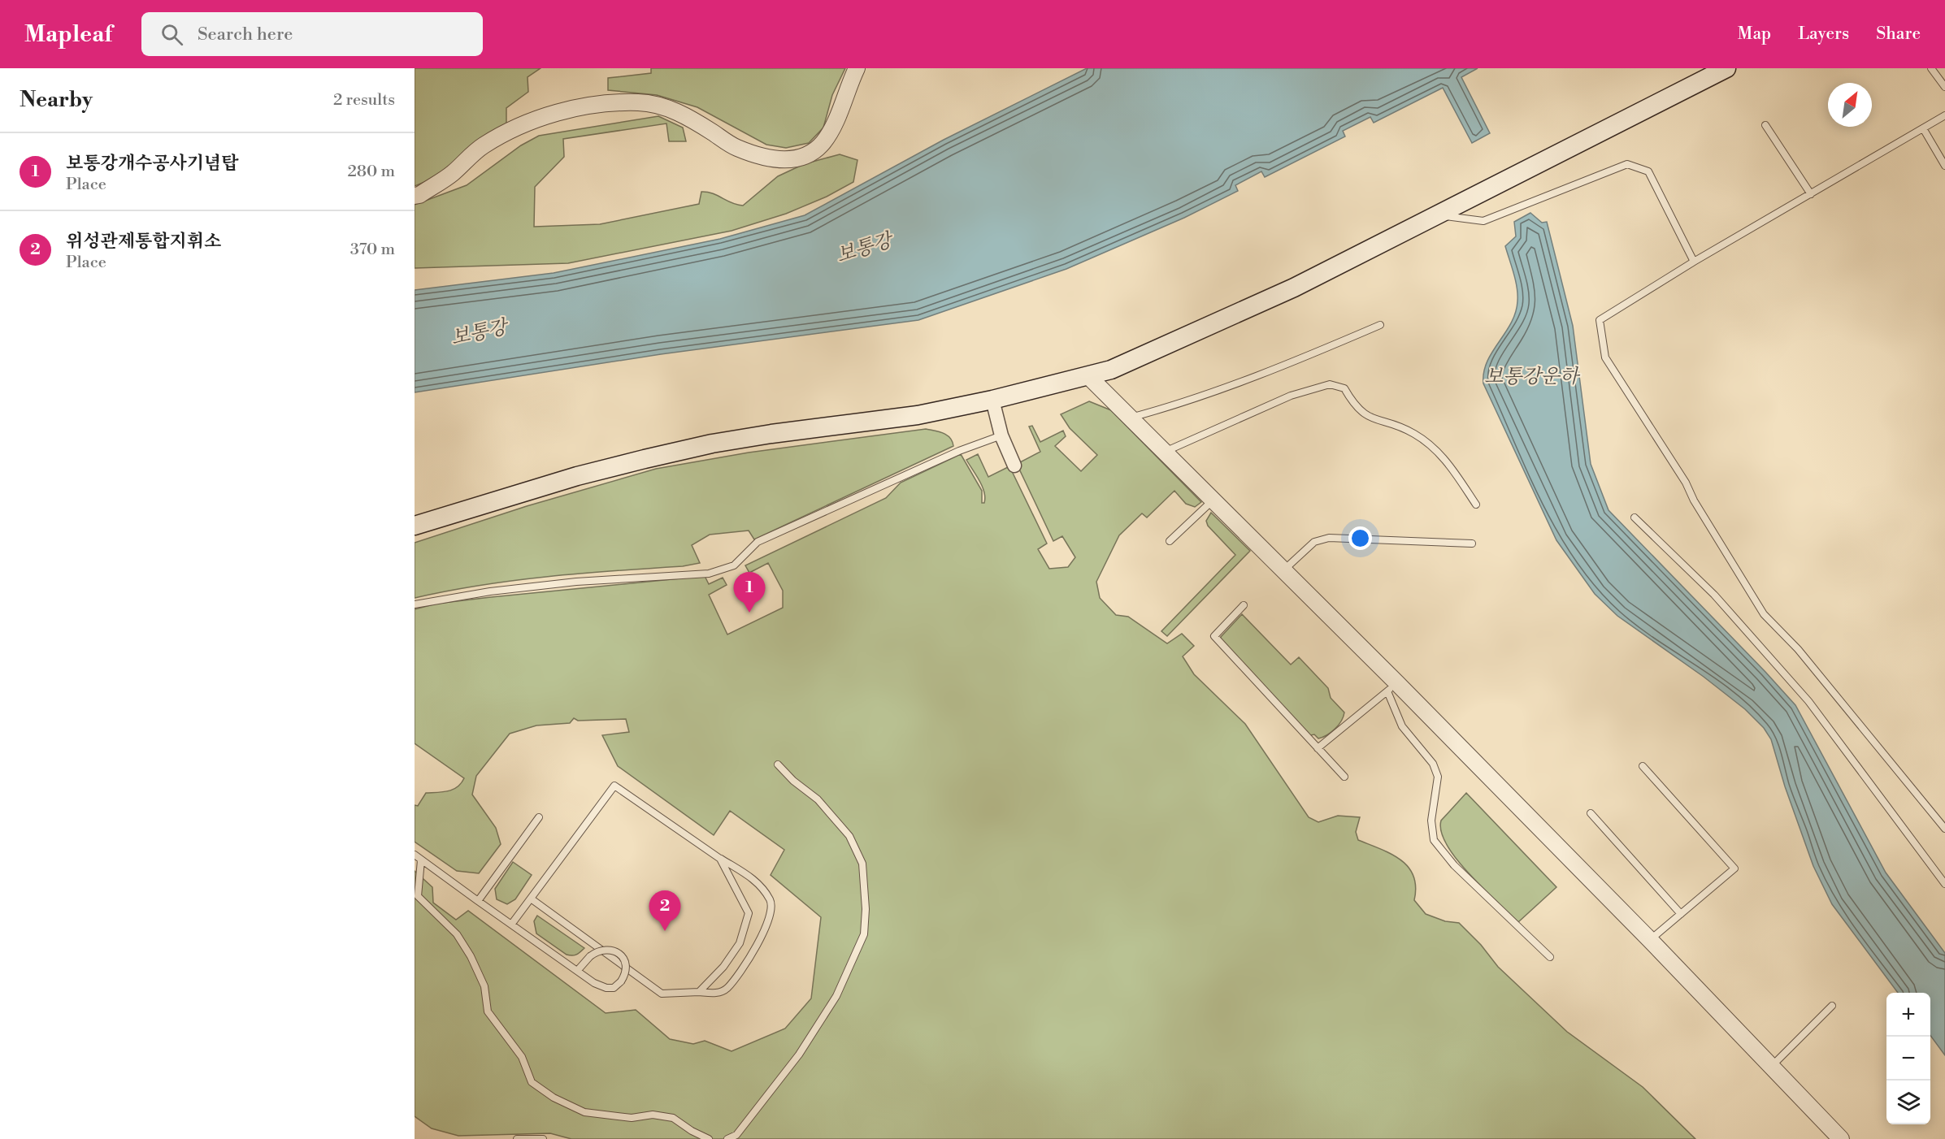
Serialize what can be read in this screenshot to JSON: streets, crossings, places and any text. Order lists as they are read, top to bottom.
{
  "water": ["보통강", "보통강운하"],
  "north": "top right",
  "page": {
    "header": "Mapleaf",
    "search": "Search here",
    "nav": ["Map", "Layers", "Share"],
    "heading": ["Nearby", "2 results"],
    "list": [
      {
        "mark": "1",
        "name": "보통강개수공사기념탑",
        "note": "Place",
        "value": "280 m"
      },
      {
        "mark": "2",
        "name": "위성관제통합지휘소",
        "note": "Place",
        "value": "370 m"
      }
    ],
    "pins": ["1", "2"],
    "map_buttons": ["+", "−"]
  }
}
